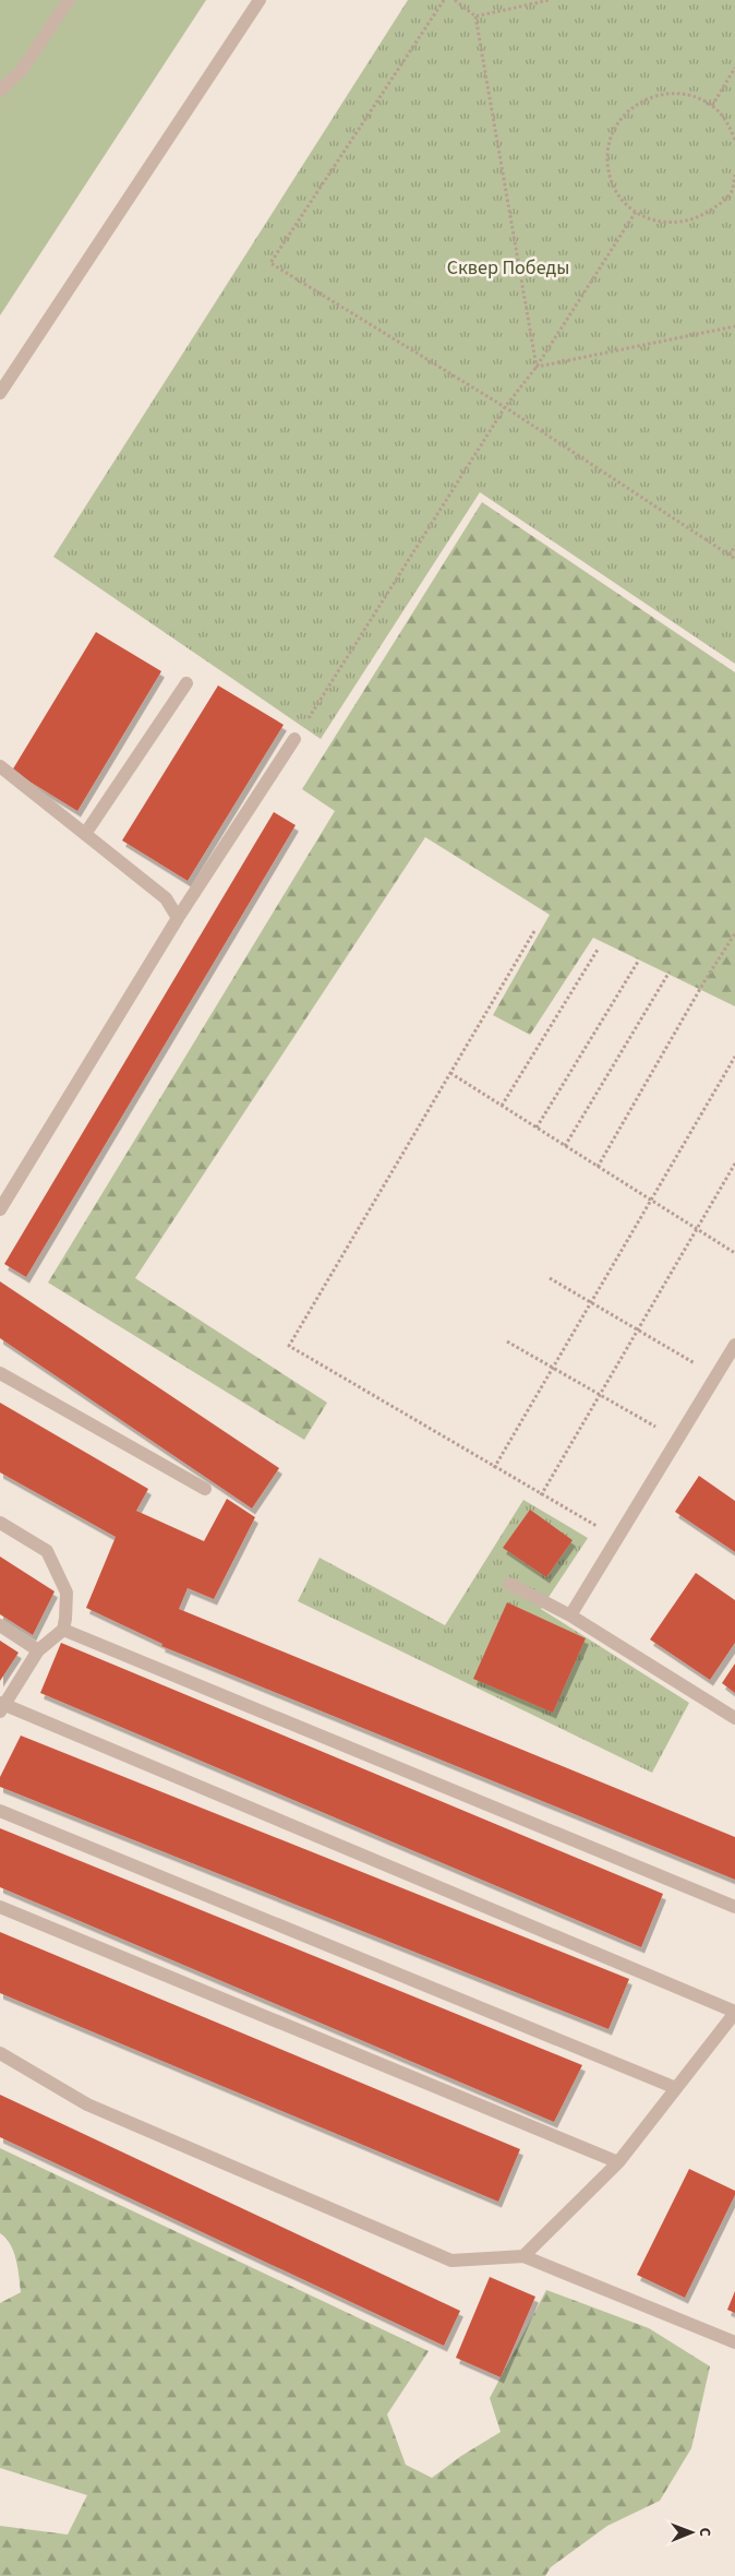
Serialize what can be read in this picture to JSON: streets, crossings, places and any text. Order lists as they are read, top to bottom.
{
  "parks": ["Сквер Победы"],
  "north": "right"
}
